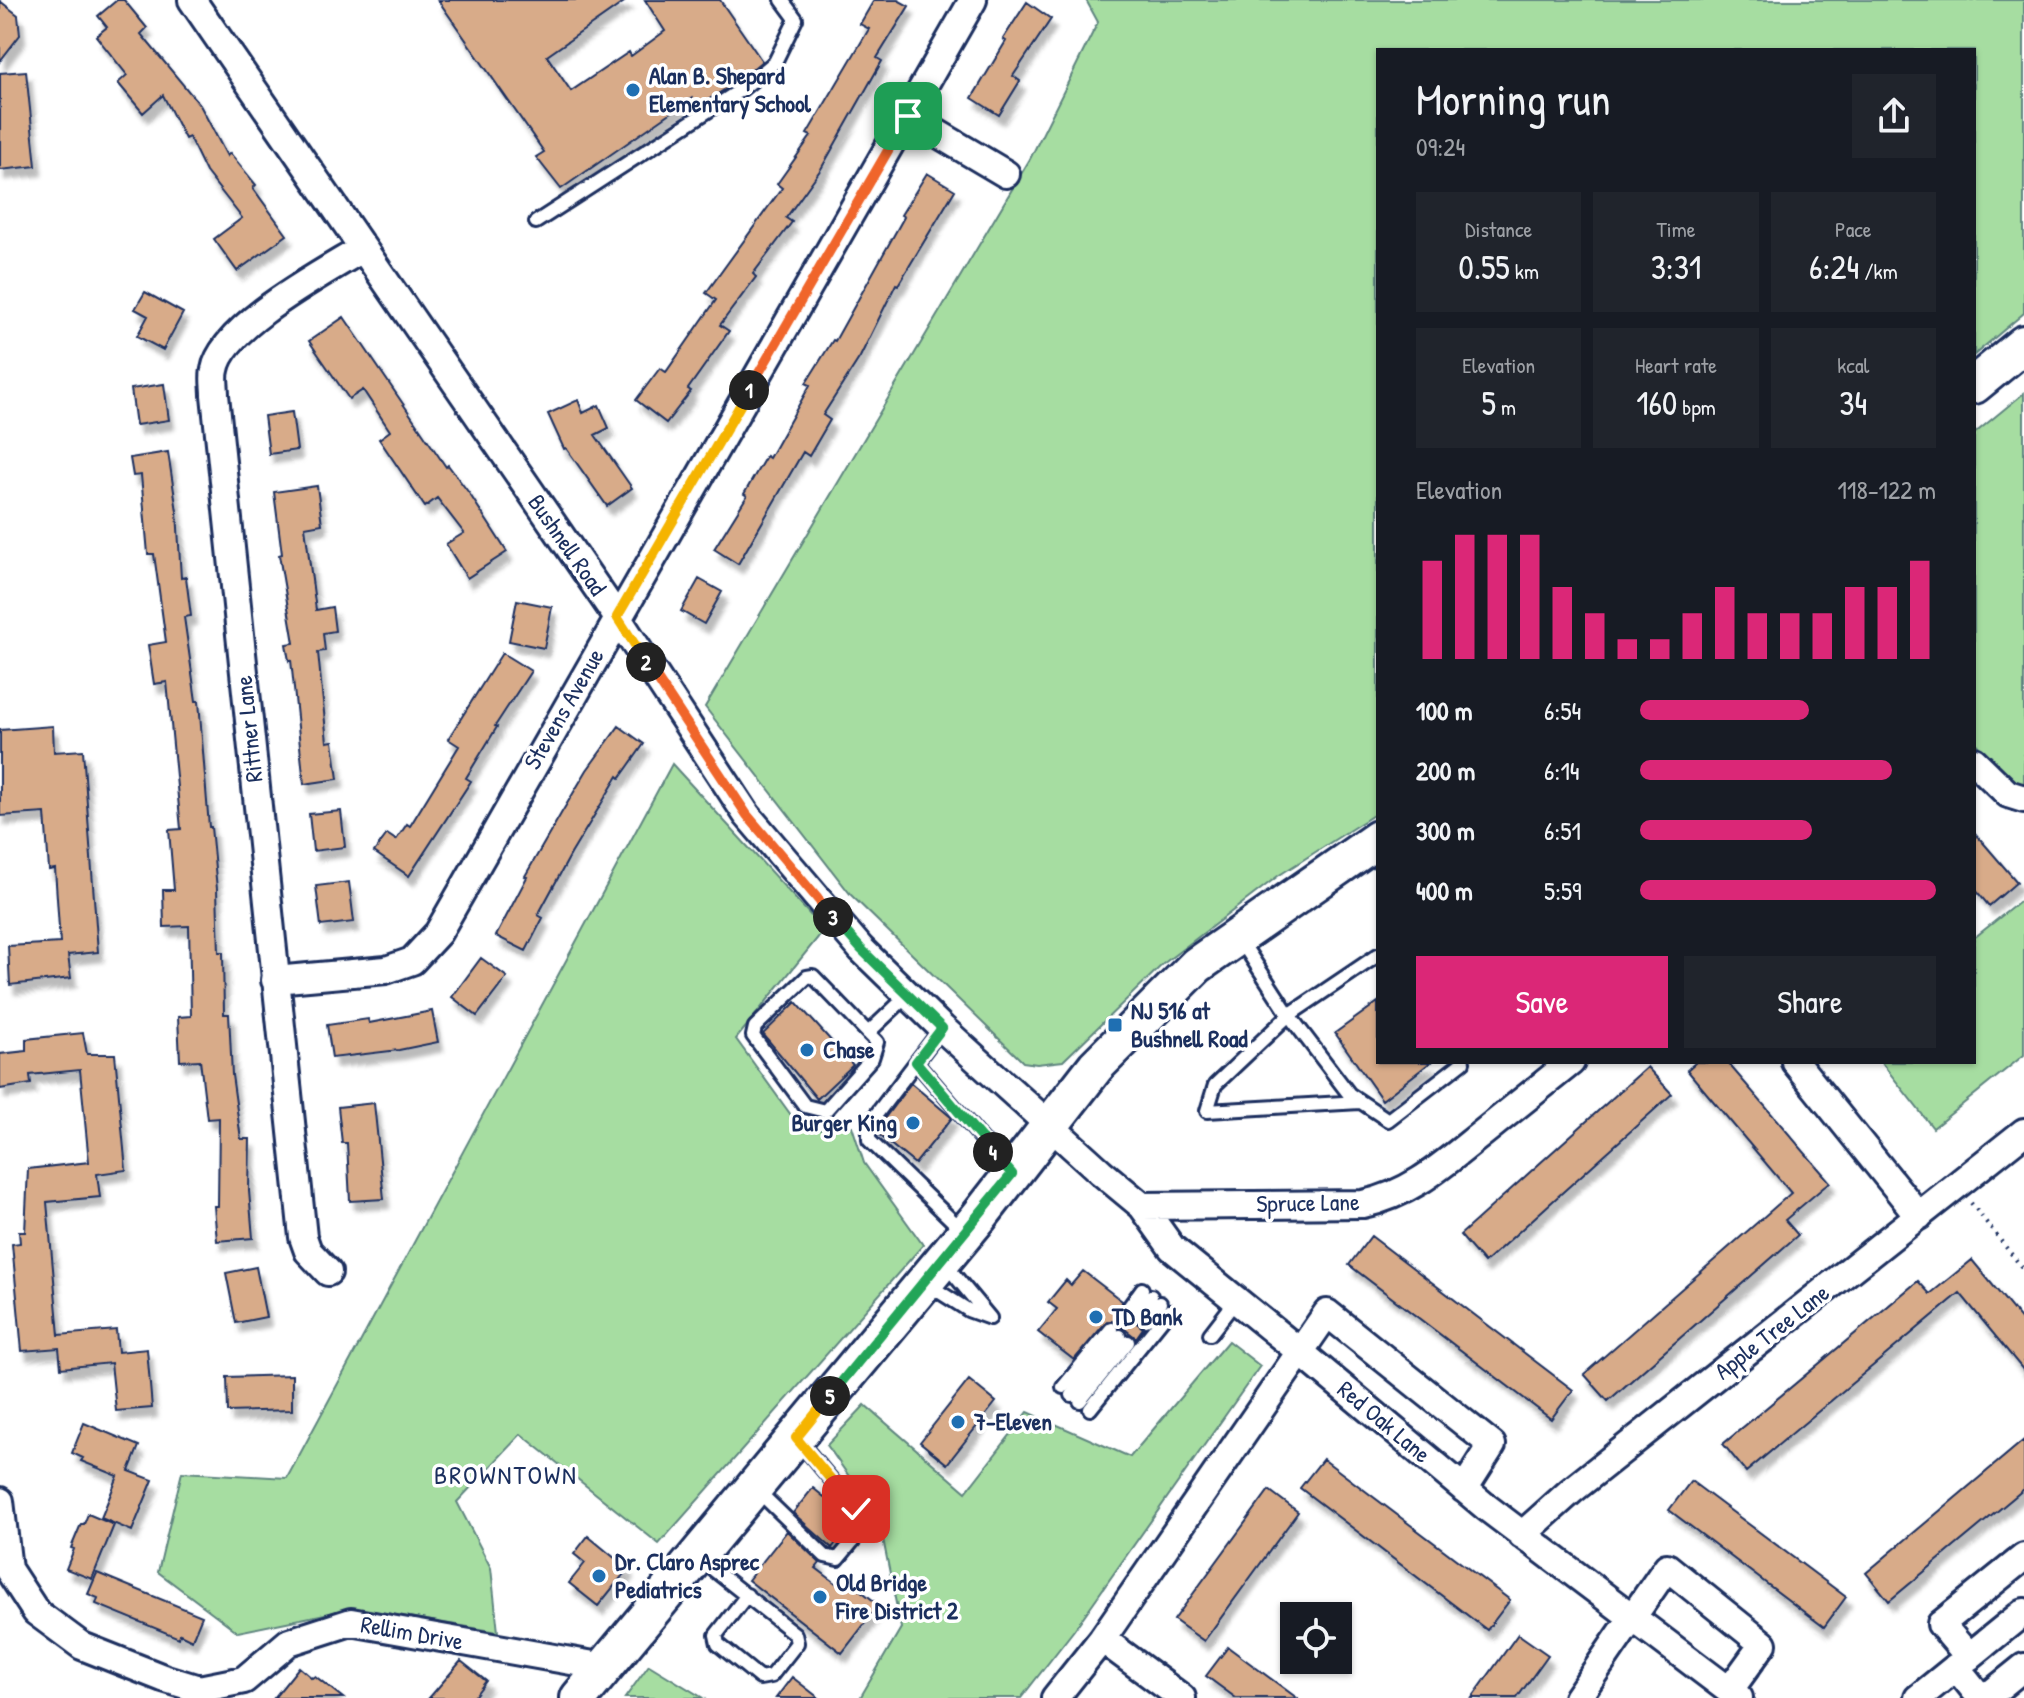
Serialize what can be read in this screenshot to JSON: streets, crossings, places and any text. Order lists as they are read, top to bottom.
{
  "streets": {
    "street": [
      "Bushnell Road",
      "Stevens Avenue",
      "Rittner Lane",
      "Spruce Lane",
      "Apple Tree Lane",
      "Red Oak Lane",
      "Rellim Drive"
    ]
  },
  "crossings": [
    ["Bushnell Road", "Stevens Avenue"],
    ["Bushnell Road", "Rittner Lane"],
    ["Bushnell Road", "Red Oak Lane"],
    ["Stevens Avenue", "Rittner Lane"],
    ["Spruce Lane", "Red Oak Lane"],
    ["Apple Tree Lane", "Red Oak Lane"]
  ],
  "districts": ["BROWNTOWN"],
  "places": {
    "other": [
      "Alan B. Shepard Elementary School",
      "Chase",
      "Burger King",
      "TD Bank",
      "7-Eleven",
      "Dr. Claro Asprec Pediatrics",
      "Old Bridge Fire District 2"
    ],
    "transit": ["NJ 516 at Bushnell Road"]
  },
  "page": {
    "heading": ["Morning run", "09:24"],
    "stats": [
      ["Distance", "0.55 km"],
      ["Time", "3:31"],
      ["Pace", "6:24 /km"],
      ["Elevation", "5 m"],
      ["Heart rate", "160 bpm"],
      ["kcal", "34"]
    ],
    "pins": [
      "1",
      "2",
      "3",
      "4",
      "5"
    ],
    "chart": ["Elevation", "118–122 m"],
    "list": [
      {
        "name": "100 m",
        "note": "6:54"
      },
      {
        "name": "200 m",
        "note": "6:14"
      },
      {
        "name": "300 m",
        "note": "6:51"
      },
      {
        "name": "400 m",
        "note": "5:59"
      }
    ],
    "buttons": ["Save", "Share"]
  }
}
